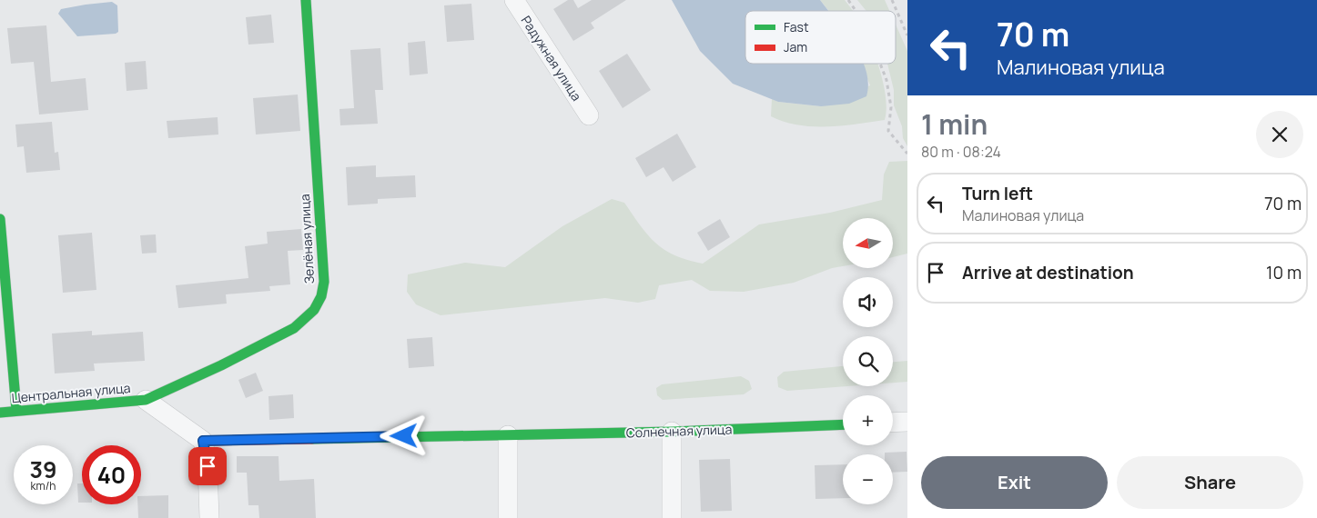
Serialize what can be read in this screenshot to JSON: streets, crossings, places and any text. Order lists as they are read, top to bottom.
{
  "streets": {
    "street": [
      "Радужная улица",
      "Зелёная улица",
      "Центральная улица",
      "Солнечная улица"
    ]
  },
  "crossings": [
    ["Зелёная улица", "Центральная улица"]
  ],
  "legend": ["Fast", "Jam"],
  "north": "left",
  "page": {
    "turn": ["70 m", "Малиновая улица"],
    "heading": ["1 min", "80 m · 08:24"],
    "list": [
      {
        "name": "Turn left",
        "note": "Малиновая улица",
        "value": "70 m"
      },
      {
        "name": "Arrive at destination",
        "value": "10 m"
      }
    ],
    "map_buttons": ["+", "−"],
    "speed": "39 km/h",
    "limit": "40",
    "buttons": ["Exit", "Share"]
  }
}
